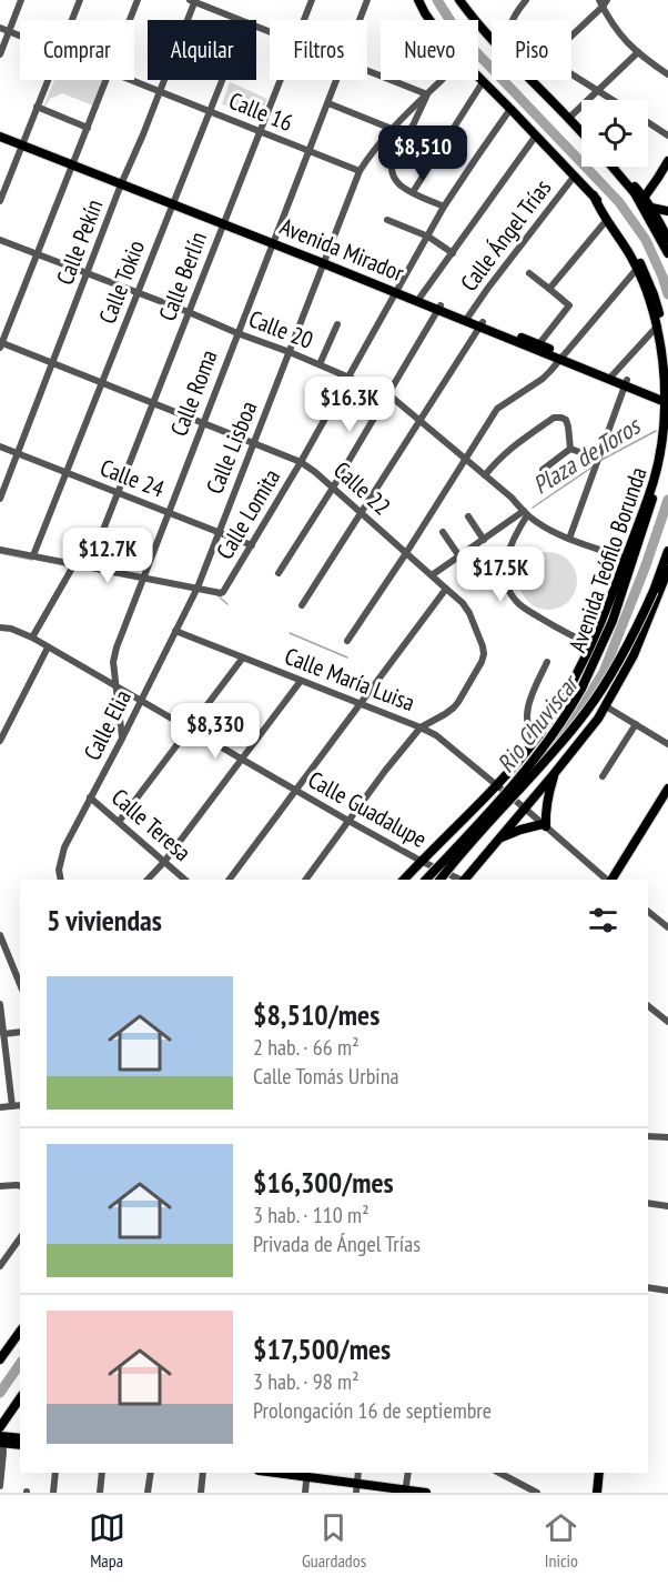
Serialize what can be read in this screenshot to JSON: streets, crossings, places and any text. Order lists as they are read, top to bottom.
{
  "streets": {
    "main road": ["Avenida Mirador", "Avenida Teófilo Borunda"],
    "street": [
      "Calle 16",
      "Calle Ángel Trías",
      "Calle Pekín",
      "Calle Berlín",
      "Calle Tokio",
      "Calle 20",
      "Calle Roma",
      "Calle Lisboa",
      "Calle 24",
      "Calle 22",
      "Calle Lomita",
      "Calle María Luisa",
      "Calle Elia",
      "Calle Guadalupe",
      "Calle Teresa"
    ]
  },
  "crossings": [
    ["Calle 16", "Calle Pekín"],
    ["Calle 16", "Calle Berlín"],
    ["Calle 16", "Calle Tokio"],
    ["Calle 16", "Calle Roma"],
    ["Calle 16", "Calle Lisboa"],
    ["Calle Ángel Trías", "Avenida Mirador"],
    ["Calle Ángel Trías", "Calle 20"],
    ["Calle Ángel Trías", "Calle 22"],
    ["Calle Ángel Trías", "Avenida Teófilo Borunda"],
    ["Calle Pekín", "Avenida Mirador"],
    ["Calle Pekín", "Calle 20"],
    ["Calle Pekín", "Calle 24"],
    ["Calle Pekín", "Calle 22"],
    ["Avenida Mirador", "Calle Berlín"],
    ["Avenida Mirador", "Calle Tokio"],
    ["Avenida Mirador", "Calle Roma"],
    ["Avenida Mirador", "Calle Lisboa"],
    ["Avenida Mirador", "Calle Lomita"],
    ["Avenida Mirador", "Avenida Teófilo Borunda"],
    ["Calle Berlín", "Calle 20"],
    ["Calle Berlín", "Calle 24"],
    ["Calle Berlín", "Calle 22"],
    ["Calle Tokio", "Calle 20"],
    ["Calle Tokio", "Calle 24"],
    ["Calle Tokio", "Calle 22"],
    ["Calle 20", "Calle Roma"],
    ["Calle 20", "Calle Lisboa"],
    ["Calle 20", "Calle Lomita"],
    ["Calle 20", "Avenida Teófilo Borunda"],
    ["Calle Roma", "Calle 24"],
    ["Calle Roma", "Calle 22"],
    ["Calle Roma", "Calle Elia"],
    ["Calle Roma", "Calle Guadalupe"],
    ["Calle Lisboa", "Calle 24"],
    ["Calle Lisboa", "Calle 22"],
    ["Calle Lisboa", "Calle Lomita"],
    ["Calle Lisboa", "Calle Elia"],
    ["Calle 24", "Calle Lomita"],
    ["Calle 22", "Calle Lomita"],
    ["Calle 22", "Calle María Luisa"],
    ["Calle Lomita", "Avenida Teófilo Borunda"],
    ["Calle Lomita", "Calle Elia"],
    ["Avenida Teófilo Borunda", "Calle María Luisa"],
    ["Avenida Teófilo Borunda", "Calle Guadalupe"],
    ["Calle María Luisa", "Calle Elia"],
    ["Calle Elia", "Calle Guadalupe"],
    ["Calle Elia", "Calle Teresa"]
  ],
  "water": ["Plaza de Toros", "Rio Chuviscar"],
  "page": {
    "chip": [
      "Comprar",
      "Alquilar",
      "Filtros",
      "Nuevo",
      "Piso"
    ],
    "price": [
      "$8,510",
      "$16.3K",
      "$12.7K",
      "$17.5K",
      "$8,330"
    ],
    "heading": "5 viviendas",
    "list": [
      {
        "name": "$8,510/mes",
        "note": "2 hab. · 66 m² · Calle Tomás Urbina"
      },
      {
        "name": "$16,300/mes",
        "note": "3 hab. · 110 m² · Privada de Ángel Trías"
      },
      {
        "name": "$17,500/mes",
        "note": "3 hab. · 98 m² · Prolongación 16 de septiembre"
      }
    ],
    "tabs": ["Mapa", "Guardados", "Inicio"]
  }
}
